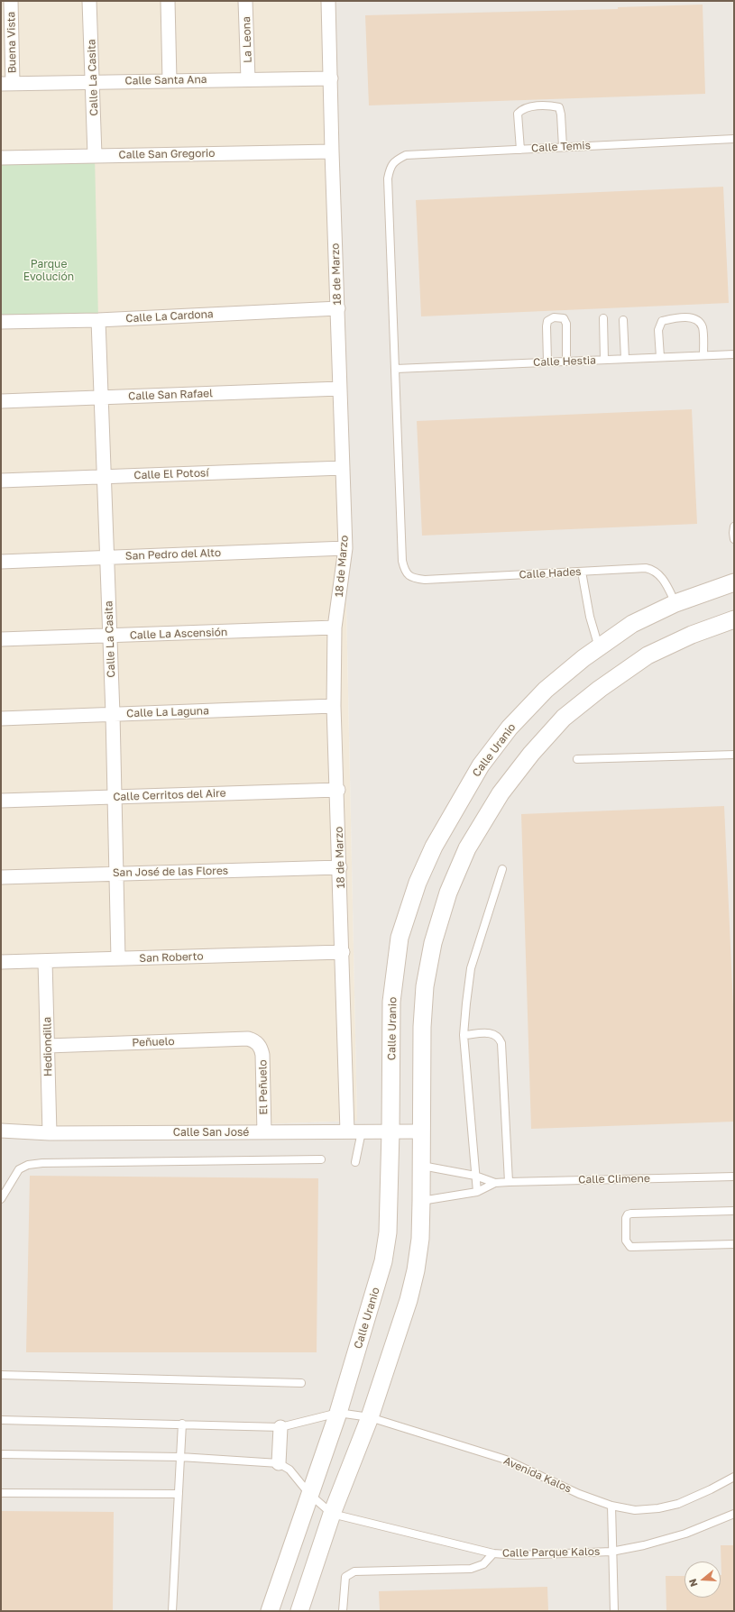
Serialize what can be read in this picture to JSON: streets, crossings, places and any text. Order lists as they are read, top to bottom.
{
  "streets": {
    "street": [
      "La Leona",
      "Buena Vista",
      "Calle La Casita",
      "Calle Santa Ana",
      "Calle San Gregorio",
      "18 de Marzo",
      "Calle La Cardona",
      "Calle San Rafael",
      "Calle El Potosí",
      "San Pedro del Alto",
      "Calle La Ascensión",
      "Calle La Laguna",
      "Calle Uranio",
      "Calle Cerritos del Aire",
      "San José de las Flores",
      "San Roberto",
      "Peñuelo",
      "Hediondilla",
      "El Peñuelo",
      "Calle San José"
    ],
    "lane": [
      "Calle Temis",
      "Calle Hestia",
      "Calle Hades",
      "Calle Climene",
      "Avenida Kalos",
      "Calle Parque Kalos"
    ]
  },
  "crossings": [
    ["La Leona", "Calle Santa Ana"],
    ["Buena Vista", "Calle Santa Ana"],
    ["Calle La Casita", "Calle Santa Ana"],
    ["Calle La Casita", "Calle San Gregorio"],
    ["Calle La Casita", "Calle La Cardona"],
    ["Calle La Casita", "Calle San Rafael"],
    ["Calle La Casita", "Calle El Potosí"],
    ["Calle La Casita", "San Pedro del Alto"],
    ["Calle La Casita", "Calle La Ascensión"],
    ["Calle La Casita", "Calle La Laguna"],
    ["Calle La Casita", "Calle Cerritos del Aire"],
    ["Calle La Casita", "San José de las Flores"],
    ["Calle La Casita", "San Roberto"],
    ["Calle Santa Ana", "18 de Marzo"],
    ["Calle Temis", "Calle Hestia"],
    ["Calle Temis", "Calle Hades"],
    ["Calle San Gregorio", "18 de Marzo"],
    ["18 de Marzo", "Calle La Cardona"],
    ["18 de Marzo", "Calle San Rafael"],
    ["18 de Marzo", "Calle El Potosí"],
    ["18 de Marzo", "San Pedro del Alto"],
    ["18 de Marzo", "Calle La Ascensión"],
    ["18 de Marzo", "Calle La Laguna"],
    ["18 de Marzo", "Calle Cerritos del Aire"],
    ["18 de Marzo", "San José de las Flores"],
    ["18 de Marzo", "San Roberto"],
    ["18 de Marzo", "Calle San José"],
    ["Calle Hestia", "Calle Hades"],
    ["Calle Hades", "Calle Uranio"],
    ["Calle Uranio", "Calle San José"],
    ["Calle Uranio", "Avenida Kalos"],
    ["Calle Uranio", "Calle Parque Kalos"],
    ["San Roberto", "Hediondilla"],
    ["Peñuelo", "Hediondilla"],
    ["Peñuelo", "El Peñuelo"],
    ["Hediondilla", "Calle San José"],
    ["El Peñuelo", "Calle San José"]
  ],
  "parks": ["Parque Evolución"],
  "north": "left"
}
